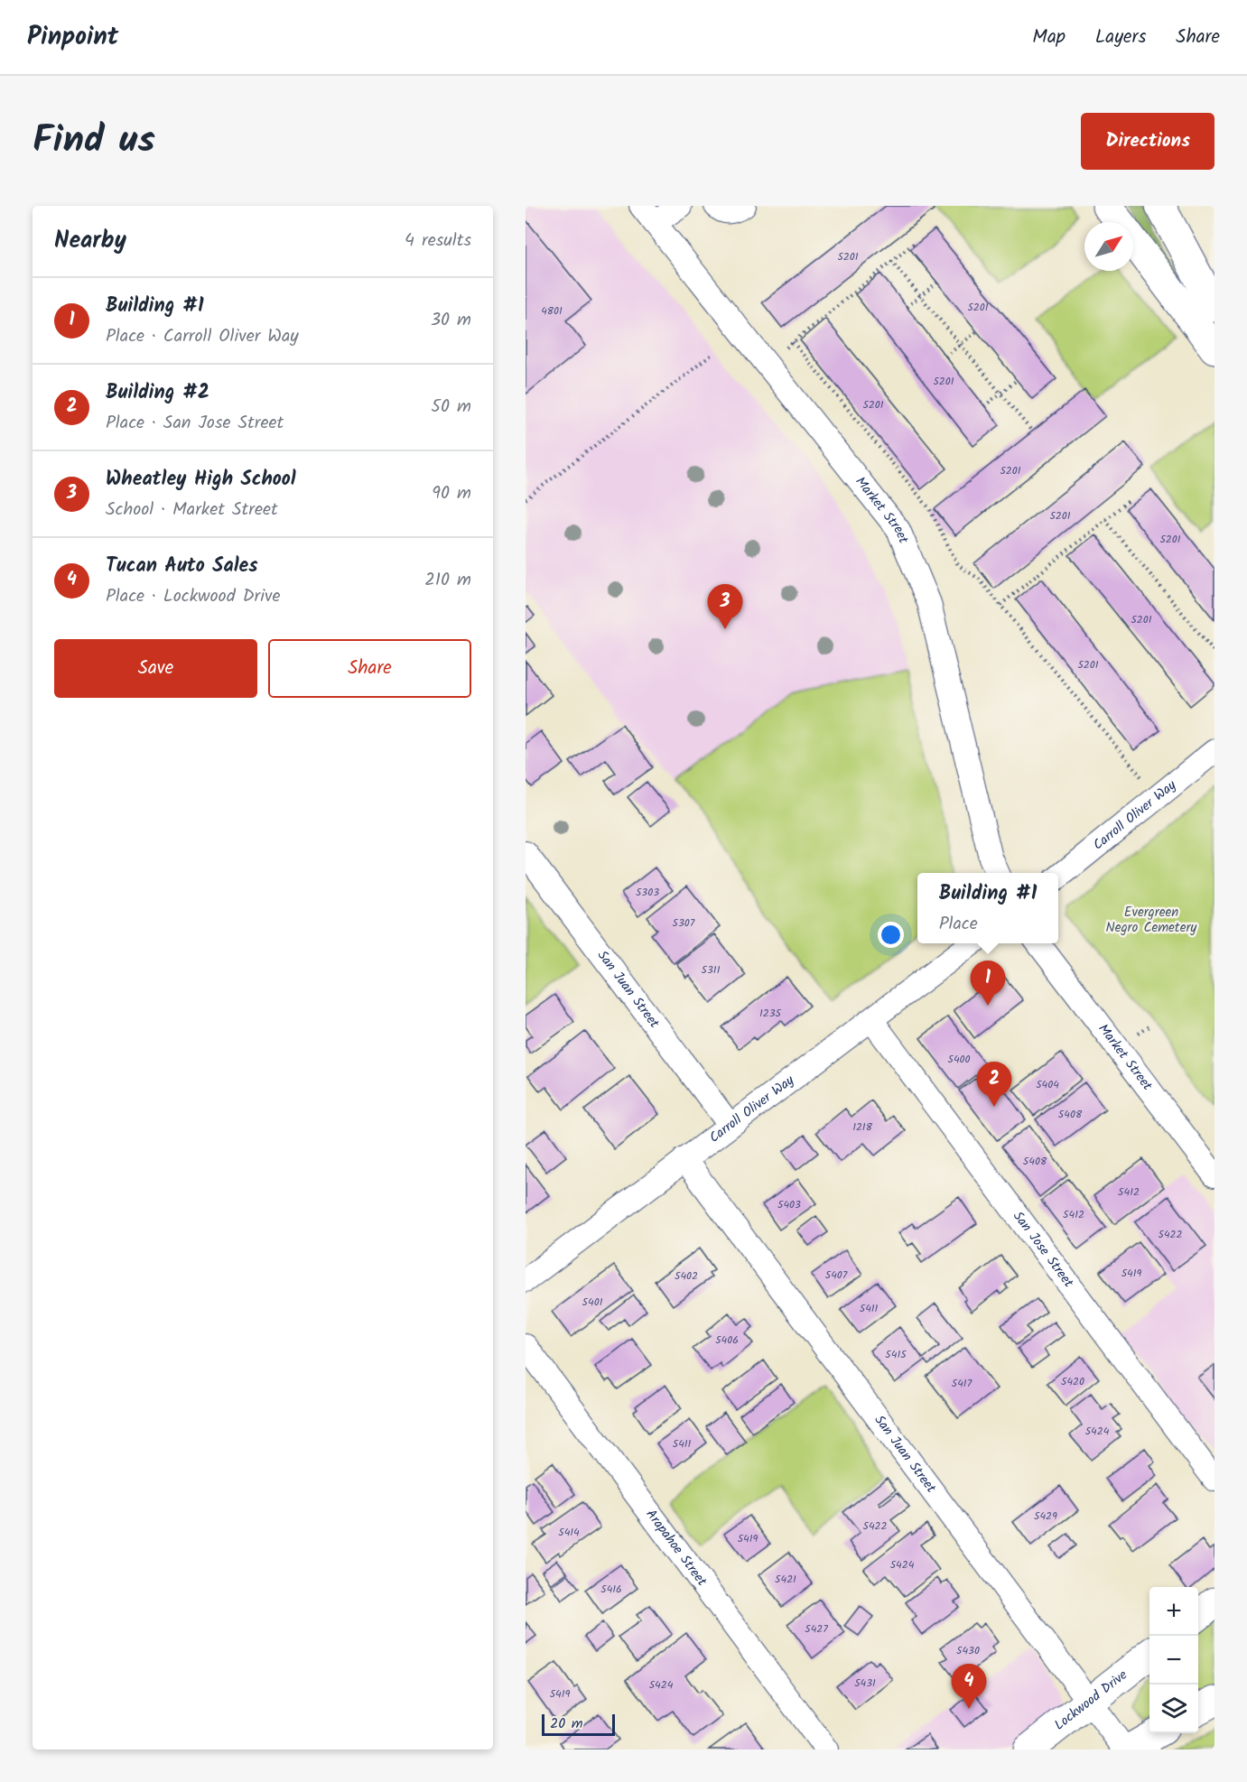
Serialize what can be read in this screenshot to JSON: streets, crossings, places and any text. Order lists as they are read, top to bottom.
{
  "streets": {
    "main road": ["Lockwood Drive"],
    "street": [
      "Market Street",
      "Carroll Oliver Way",
      "San Juan Street",
      "San Jose Street",
      "Arapahoe Street"
    ]
  },
  "crossings": [
    ["Carroll Oliver Way", "San Juan Street"],
    ["Carroll Oliver Way", "San Jose Street"],
    ["San Juan Street", "Lockwood Drive"]
  ],
  "parks": ["Evergreen Negro Cemetery"],
  "house_numbers": [
    "5201",
    "5201",
    "4801",
    "5201",
    "5201",
    "5201",
    "5201",
    "5201",
    "5201",
    "5201",
    "5303",
    "5307",
    "5311",
    "1235",
    "5400",
    "5404",
    "5408",
    "1218",
    "5408",
    "5412",
    "5403",
    "5412",
    "5422",
    "5419",
    "5407",
    "5402",
    "5401",
    "5411",
    "5406",
    "5415",
    "5420",
    "5417",
    "5424",
    "5411",
    "5429",
    "5422",
    "5414",
    "5419",
    "5424",
    "5421",
    "5416",
    "5427",
    "5430",
    "5431",
    "5424",
    "5419"
  ],
  "scale_bar": "20 m",
  "north": "top right",
  "page": {
    "header": "Pinpoint",
    "nav": ["Map", "Layers", "Share"],
    "title": "Find us",
    "buttons": [
      "Directions",
      ["Save", "Share"]
    ],
    "heading": ["Nearby", "4 results"],
    "list": [
      {
        "mark": "1",
        "name": "Building #1",
        "note": "Place · Carroll Oliver Way",
        "value": "30 m"
      },
      {
        "mark": "2",
        "name": "Building #2",
        "note": "Place · San Jose Street",
        "value": "50 m"
      },
      {
        "mark": "3",
        "name": "Wheatley High School",
        "note": "School · Market Street",
        "value": "90 m"
      },
      {
        "mark": "4",
        "name": "Tucan Auto Sales",
        "note": "Place · Lockwood Drive",
        "value": "210 m"
      }
    ],
    "pins": [
      "3",
      "1",
      "2",
      "4"
    ],
    "popup": ["Building #1", "Place"],
    "map_buttons": ["+", "−"],
    "scale": "20 m"
  }
}
